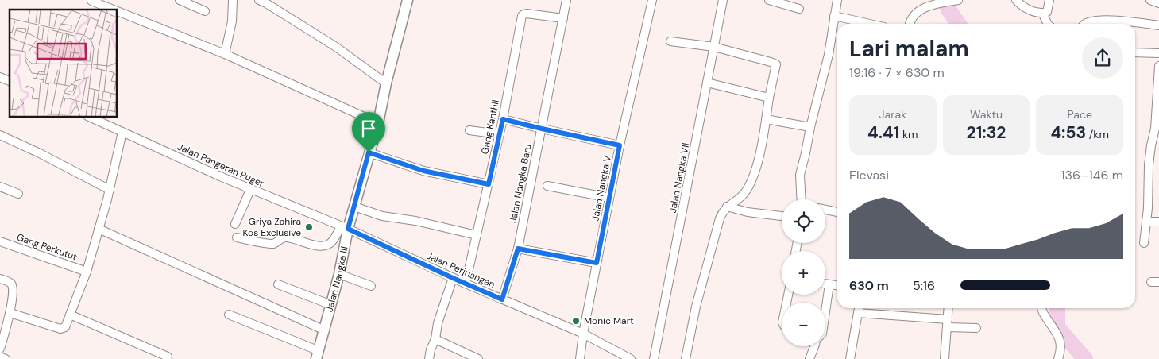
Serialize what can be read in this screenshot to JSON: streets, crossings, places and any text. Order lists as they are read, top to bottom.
{
  "streets": {
    "street": [
      "Gang Kanthil",
      "Jalan Pangeran Puger",
      "Jalan Nangka VII",
      "Jalan Nangka Baru",
      "Jalan Nangka V",
      "Gang Perkutut",
      "Jalan Perjuangan",
      "Jalan Nangka III"
    ]
  },
  "crossings": [
    ["Gang Kanthil", "Jalan Nangka Baru"],
    ["Gang Kanthil", "Jalan Perjuangan"],
    ["Jalan Pangeran Puger", "Jalan Perjuangan"],
    ["Jalan Pangeran Puger", "Jalan Nangka III"],
    ["Jalan Nangka Baru", "Jalan Perjuangan"],
    ["Jalan Nangka V", "Jalan Perjuangan"],
    ["Jalan Perjuangan", "Jalan Nangka III"]
  ],
  "places": ["Griya Zahira Kos Exclusive", "Monic Mart"],
  "page": {
    "heading": ["Lari malam", "19:16 · 7 × 630 m"],
    "stats": [
      ["Jarak", "4.41 km"],
      ["Waktu", "21:32"],
      ["Pace", "4:53 /km"]
    ],
    "chart": ["Elevasi", "136–146 m"],
    "map_buttons": ["+", "−"],
    "list": [
      {
        "name": "630 m",
        "note": "5:16"
      }
    ]
  }
}
